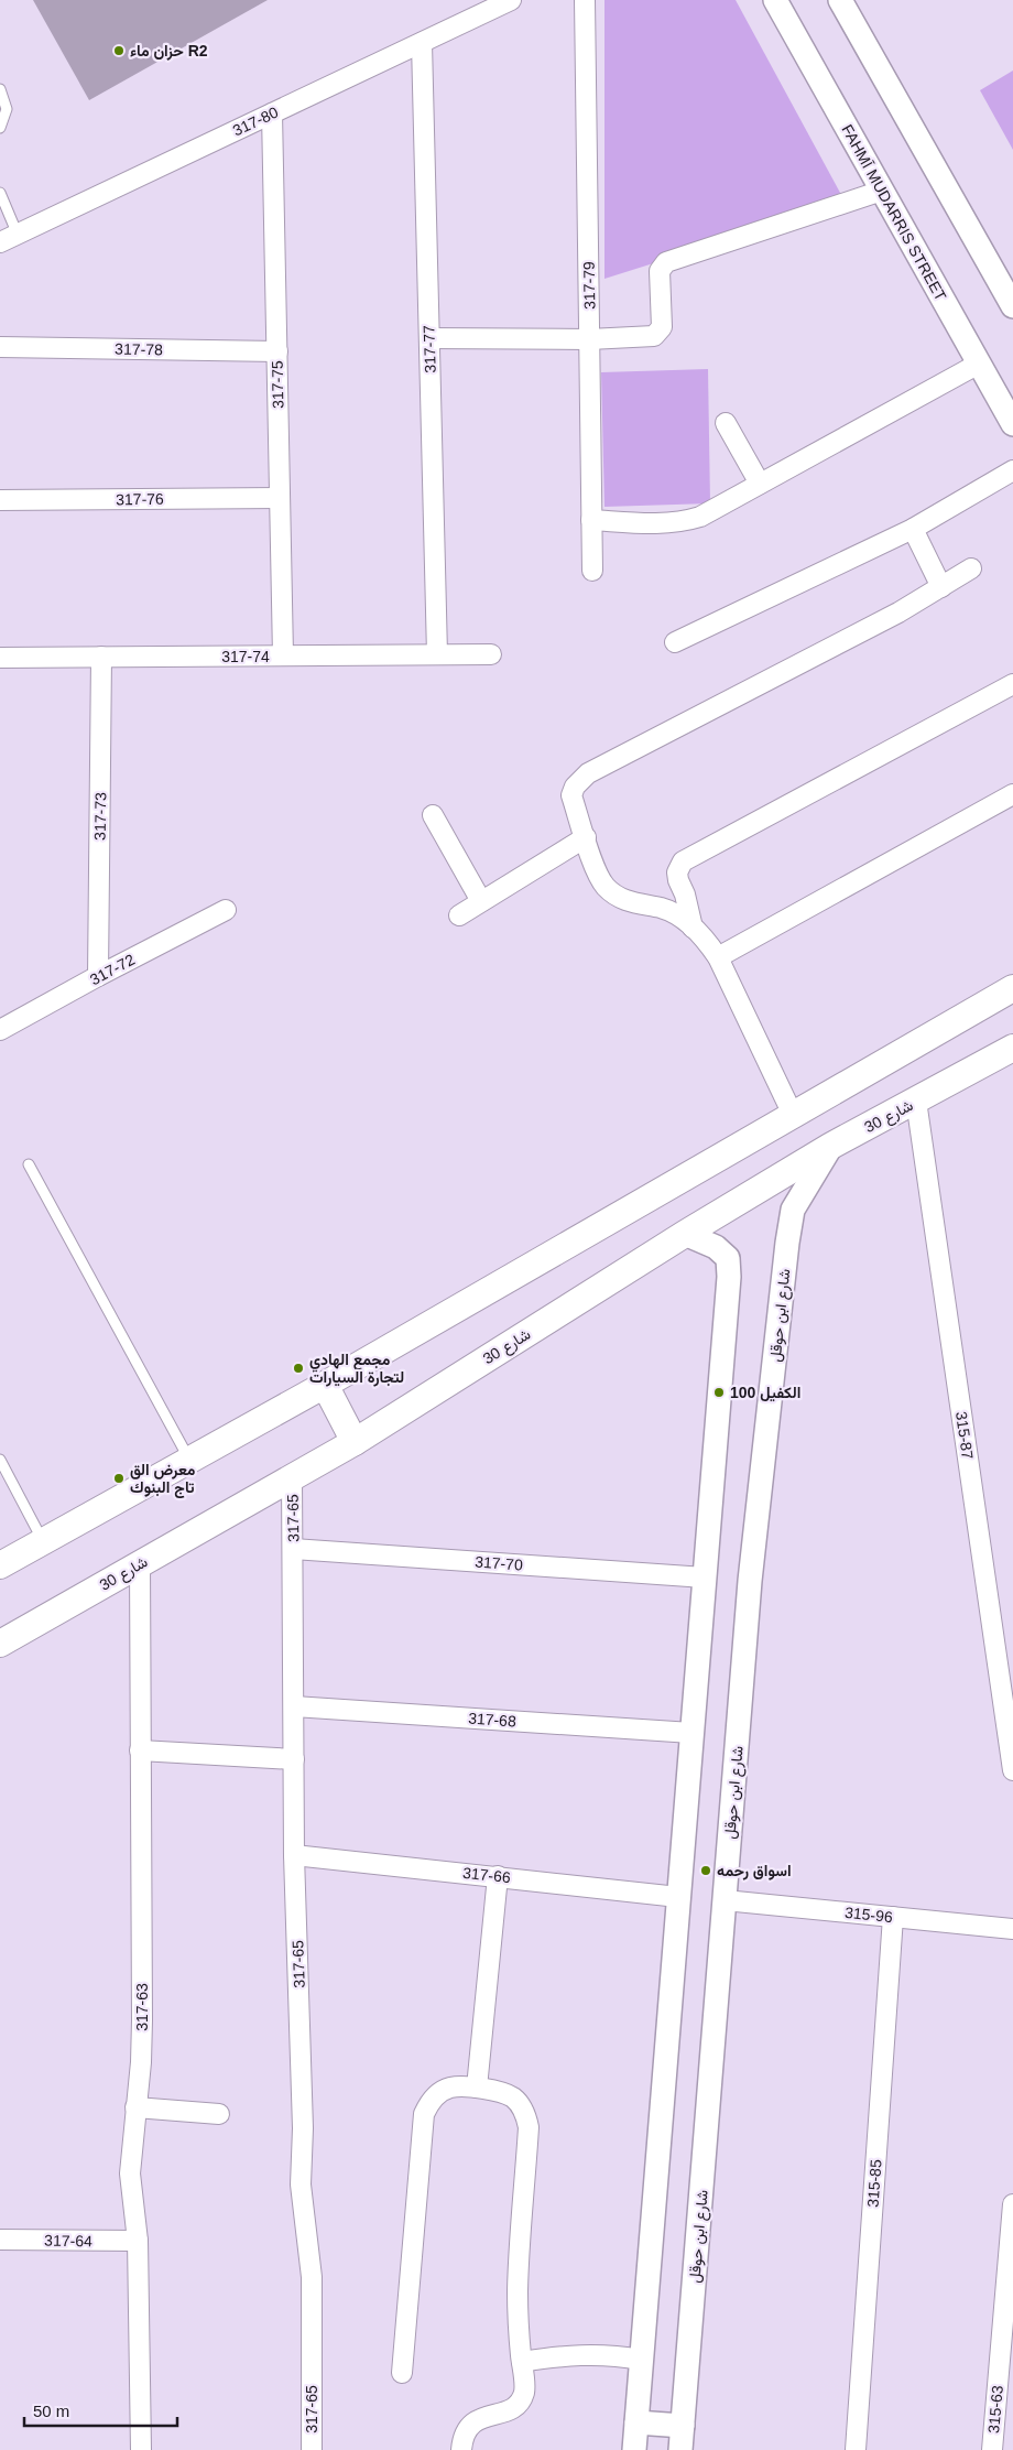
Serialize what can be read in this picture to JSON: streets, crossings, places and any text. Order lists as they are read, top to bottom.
{
  "streets": {
    "main road": ["شارع 30"],
    "street": [
      "317-80",
      "FAHMĪ MUDARRIS STREET",
      "317-79",
      "317-78",
      "317-77",
      "317-75",
      "317-76",
      "317-74",
      "317-73",
      "317-72",
      "شارع ابن حوقل",
      "315-87",
      "317-65",
      "317-70",
      "317-68",
      "317-66",
      "315-96",
      "317-63",
      "315-85",
      "317-64",
      "315-63"
    ]
  },
  "crossings": [
    ["317-80", "317-77"],
    ["317-80", "317-75"],
    ["317-78", "317-75"],
    ["317-77", "317-74"],
    ["317-75", "317-76"],
    ["317-75", "317-74"],
    ["317-74", "317-73"],
    ["317-73", "317-72"],
    ["شارع 30", "شارع ابن حوقل"],
    ["شارع 30", "315-87"],
    ["شارع 30", "317-65"],
    ["شارع 30", "317-63"],
    ["شارع ابن حوقل", "315-96"],
    ["317-65", "317-70"],
    ["317-65", "317-68"],
    ["317-65", "317-66"],
    ["315-96", "315-85"],
    ["317-63", "317-64"]
  ],
  "places": [
    "حزان ماء R2",
    "مجمع الهادي لتجارة السيارات",
    "الكفيل 100",
    "معرض الق تاج البنوك",
    "اسواق رحمه"
  ],
  "scale_bar": "50 m"
}
